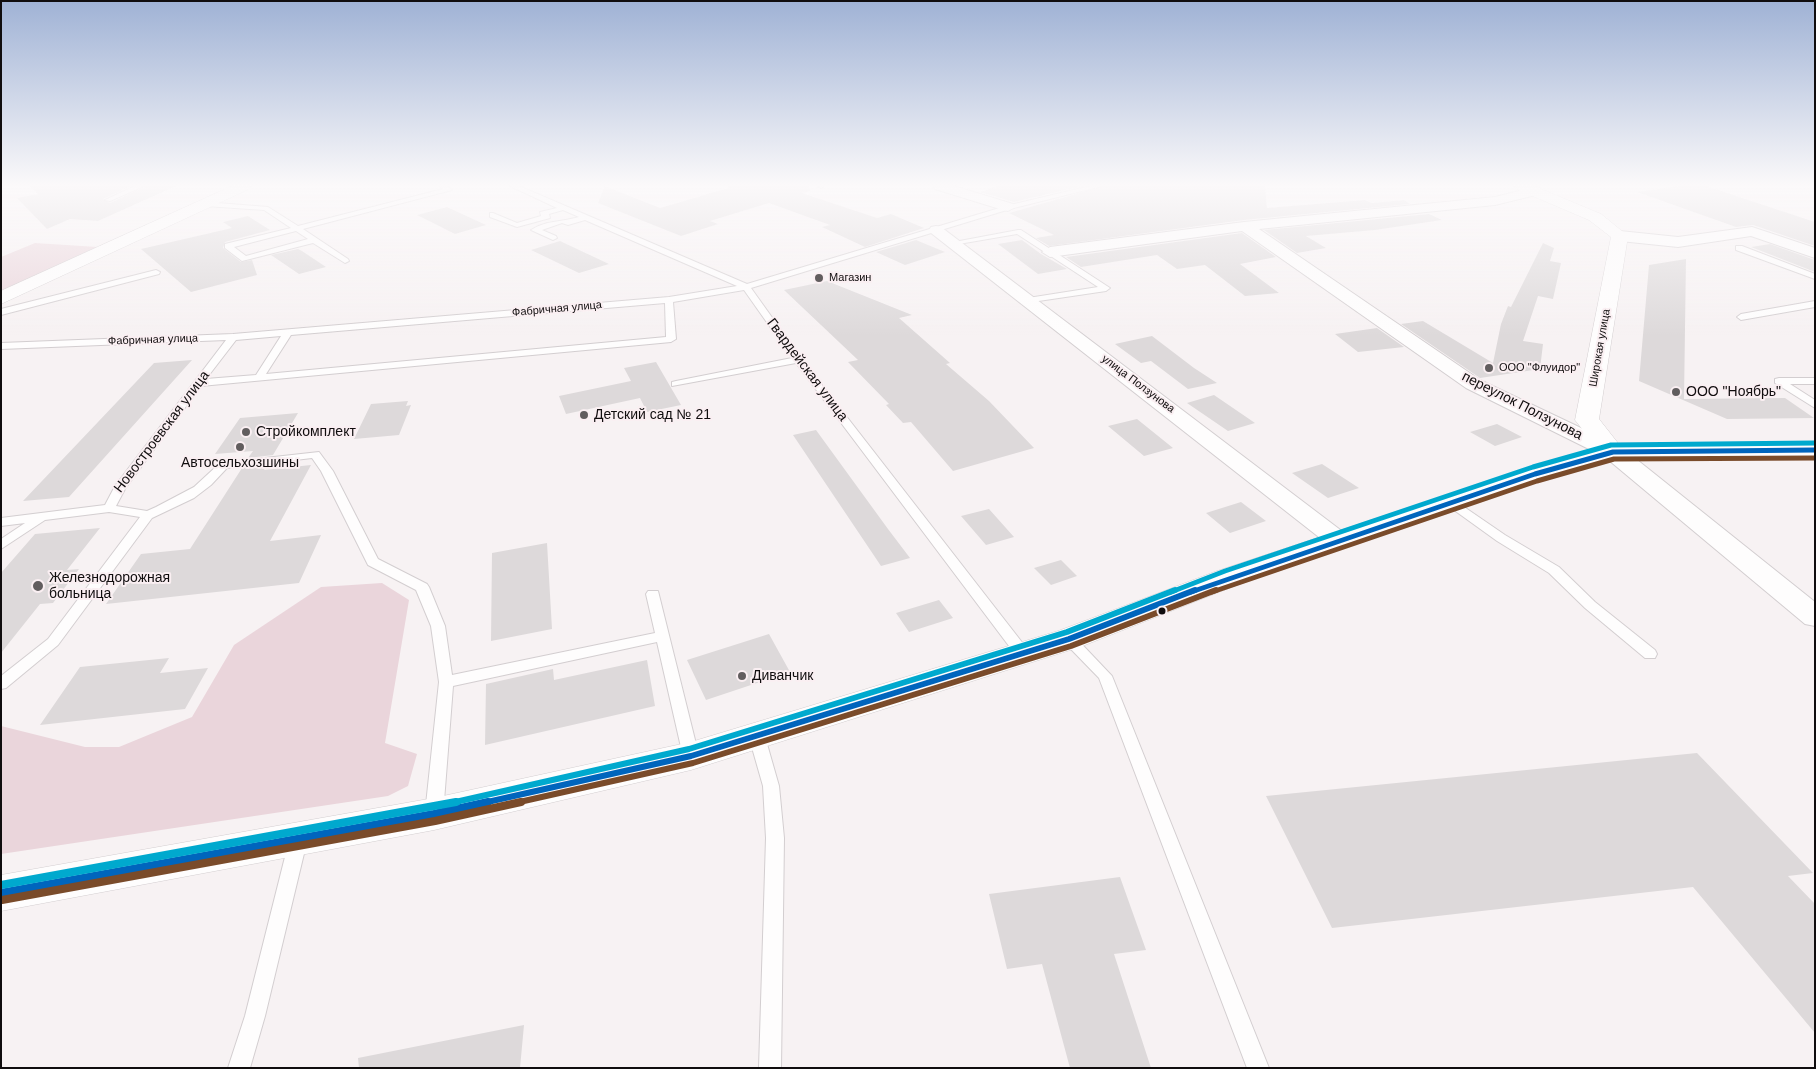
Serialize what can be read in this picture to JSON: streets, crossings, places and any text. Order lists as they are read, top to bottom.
{
  "streets": {
    "main road": ["Широкая улица"],
    "street": ["улица Ползунова", "переулок Ползунова"],
    "lane": ["Фабричная улица", "Гвардейская улица", "Новостроевская улица"]
  },
  "crossings": [
    ["Фабричная улица", "Гвардейская улица"],
    ["Фабричная улица", "Новостроевская улица"],
    ["Широкая улица", "переулок Ползунова"]
  ],
  "places": [
    "Магазин",
    "ООО \"Флуидор\"",
    "ООО \"Ноябрь\"",
    "Детский сад № 21",
    "Стройкомплект",
    "Автосельхозшины",
    "Железнодорожная больница",
    "Диванчик"
  ]
}
